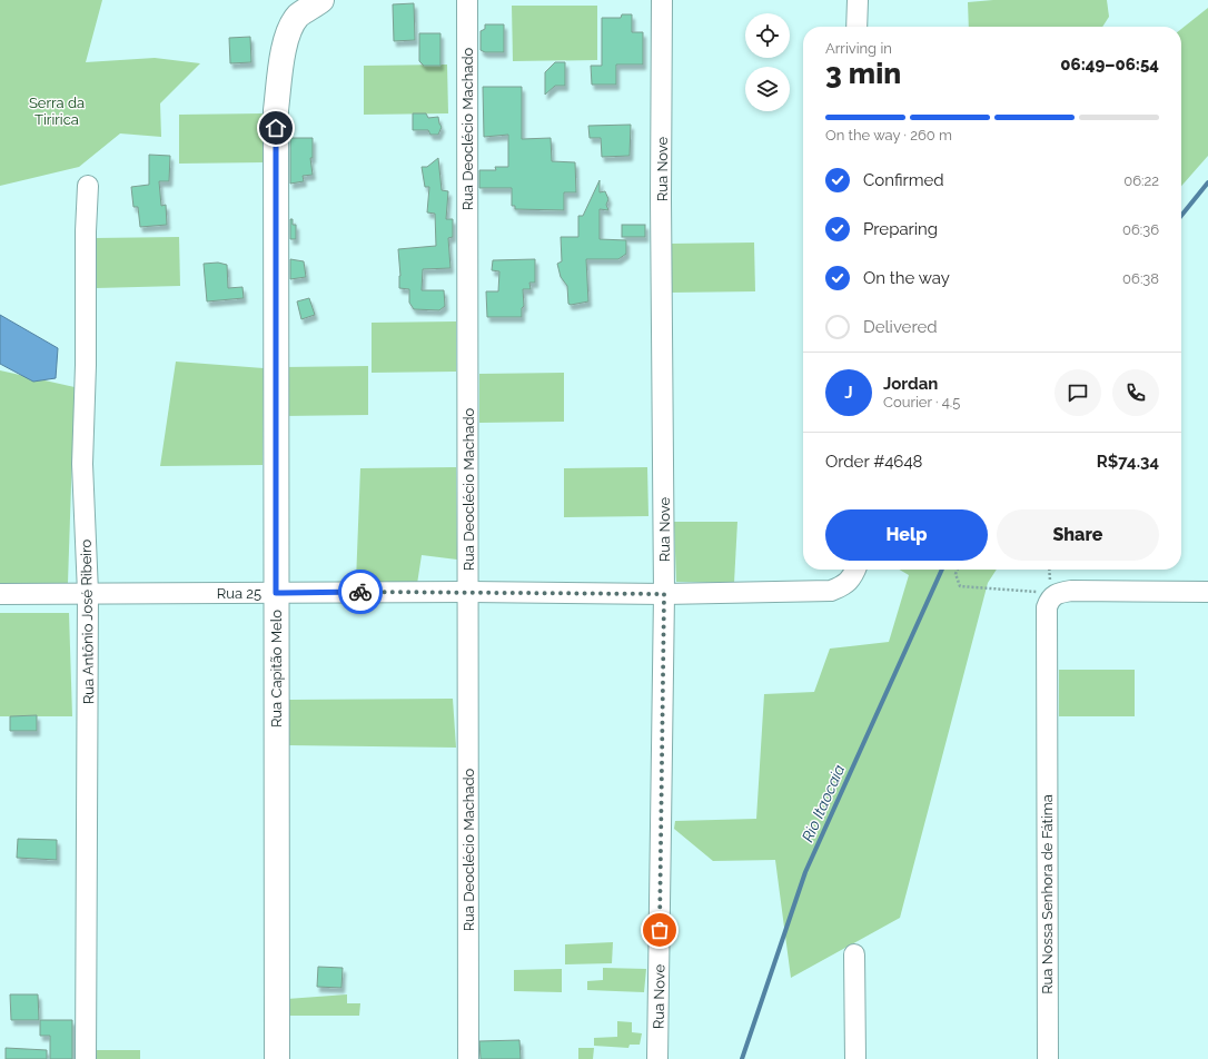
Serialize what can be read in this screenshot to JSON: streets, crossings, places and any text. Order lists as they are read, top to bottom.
{
  "streets": {
    "main road": ["Rua Capitão Melo"],
    "street": [
      "Rua Deoclécio Machado",
      "Rua Nove",
      "Rua 25",
      "Rua Antônio José Ribeiro",
      "Rua Nossa Senhora de Fátima"
    ]
  },
  "crossings": [
    ["Rua Deoclécio Machado", "Rua 25"],
    ["Rua Nove", "Rua 25"],
    ["Rua 25", "Rua Antônio José Ribeiro"],
    ["Rua 25", "Rua Capitão Melo"]
  ],
  "water": ["Rio Itaocaia"],
  "parks": ["Serra da Tiririca"],
  "page": {
    "heading": ["3 min", "Arriving in", "06:49–06:54"],
    "panel": [
      "Jordan",
      "Courier · 4.5",
      "Order #4648",
      "R$74.34"
    ],
    "bar": "On the way · 260 m",
    "list": [
      ["Confirmed", "06:22"],
      ["Preparing", "06:36"],
      ["On the way", "06:38"],
      "Delivered"
    ],
    "round": "J",
    "buttons": ["Help", "Share"]
  }
}
